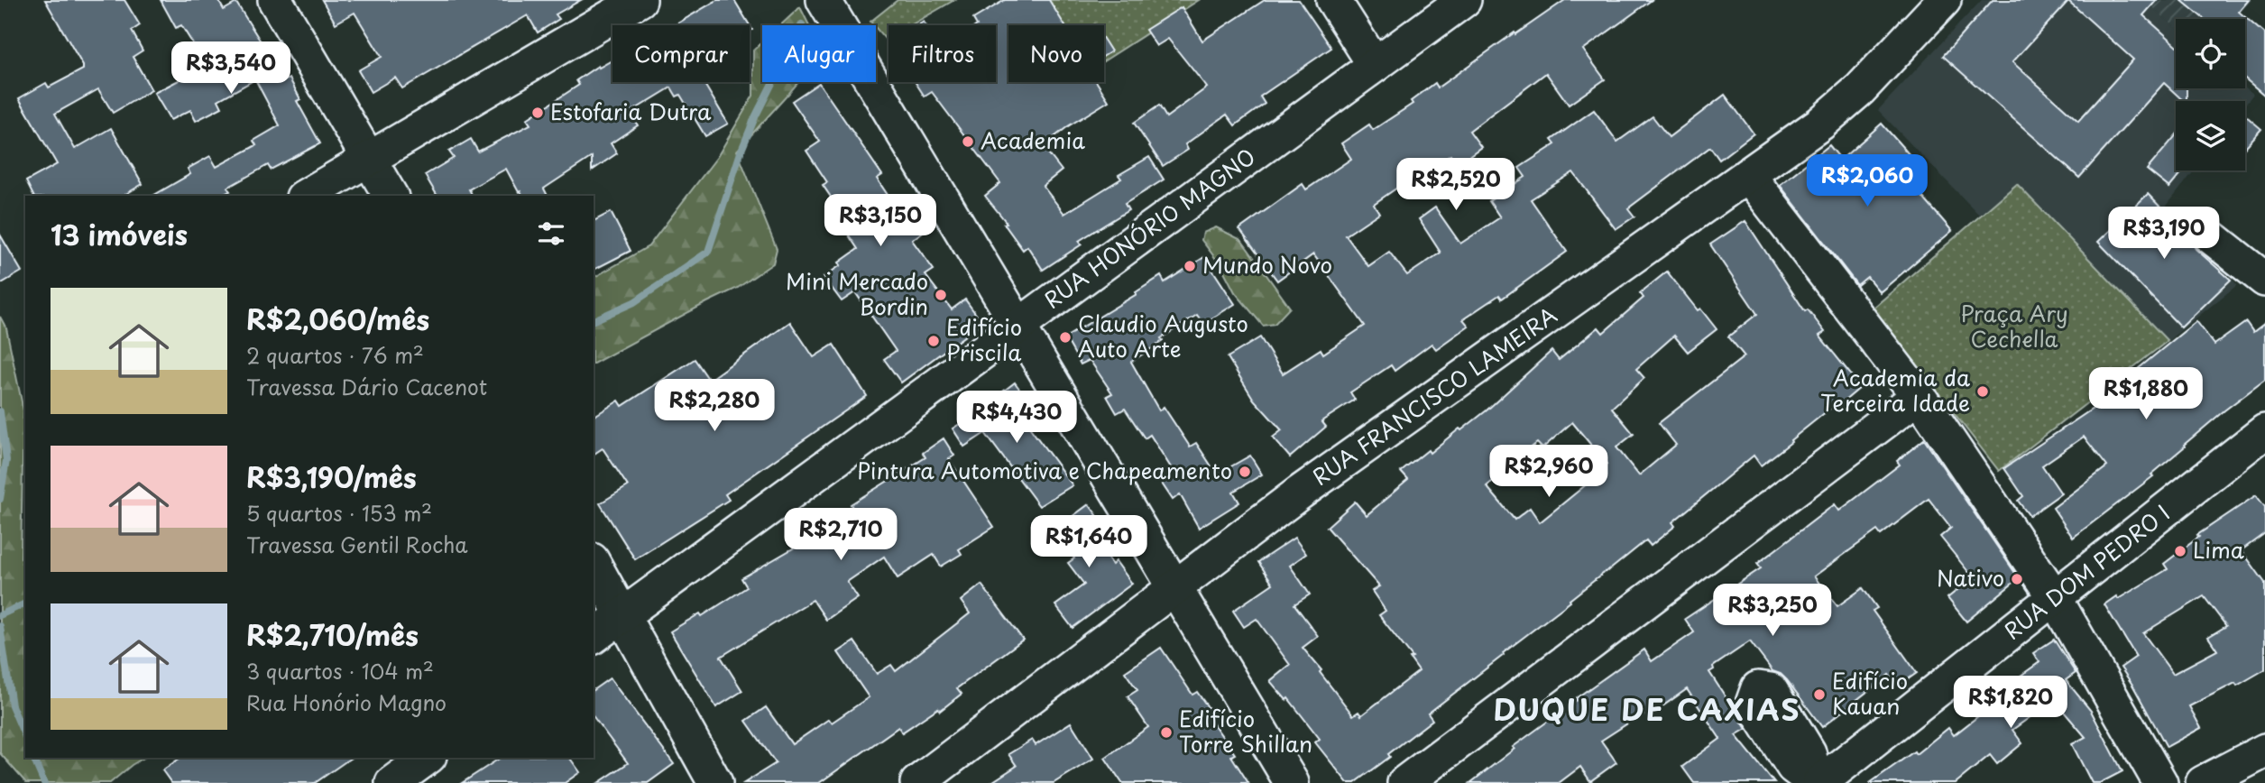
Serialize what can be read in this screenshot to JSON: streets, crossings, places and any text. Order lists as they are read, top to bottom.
{
  "streets": {
    "street": ["RUA HONÓRIO MAGNO", "RUA FRANCISCO LAMEIRA", "RUA DOM PEDRO I"]
  },
  "districts": ["DUQUE DE CAXIAS"],
  "parks": ["Praça Ary Cechella"],
  "places": [
    "Estofaria Dutra",
    "Academia",
    "Mundo Novo",
    "Mini Mercado Bordin",
    "Claudio Augusto Auto Arte",
    "Edifício Priscila",
    "Academia da Terceira Idade",
    "Pintura Automotiva e Chapeamento",
    "Lima",
    "Nativo",
    "Edifício Kauan",
    "Edifício Torre Shillan"
  ],
  "page": {
    "chip": [
      "Comprar",
      "Alugar",
      "Filtros",
      "Novo"
    ],
    "price": [
      "R$3,540",
      "R$2,060",
      "R$2,520",
      "R$3,150",
      "R$3,190",
      "R$1,880",
      "R$2,280",
      "R$4,430",
      "R$2,960",
      "R$2,710",
      "R$1,640",
      "R$3,250",
      "R$1,820"
    ],
    "heading": "13 imóveis",
    "list": [
      {
        "name": "R$2,060/mês",
        "note": "2 quartos · 76 m² · Travessa Dário Cacenot"
      },
      {
        "name": "R$3,190/mês",
        "note": "5 quartos · 153 m² · Travessa Gentil Rocha"
      },
      {
        "name": "R$2,710/mês",
        "note": "3 quartos · 104 m² · Rua Honório Magno"
      }
    ]
  }
}
